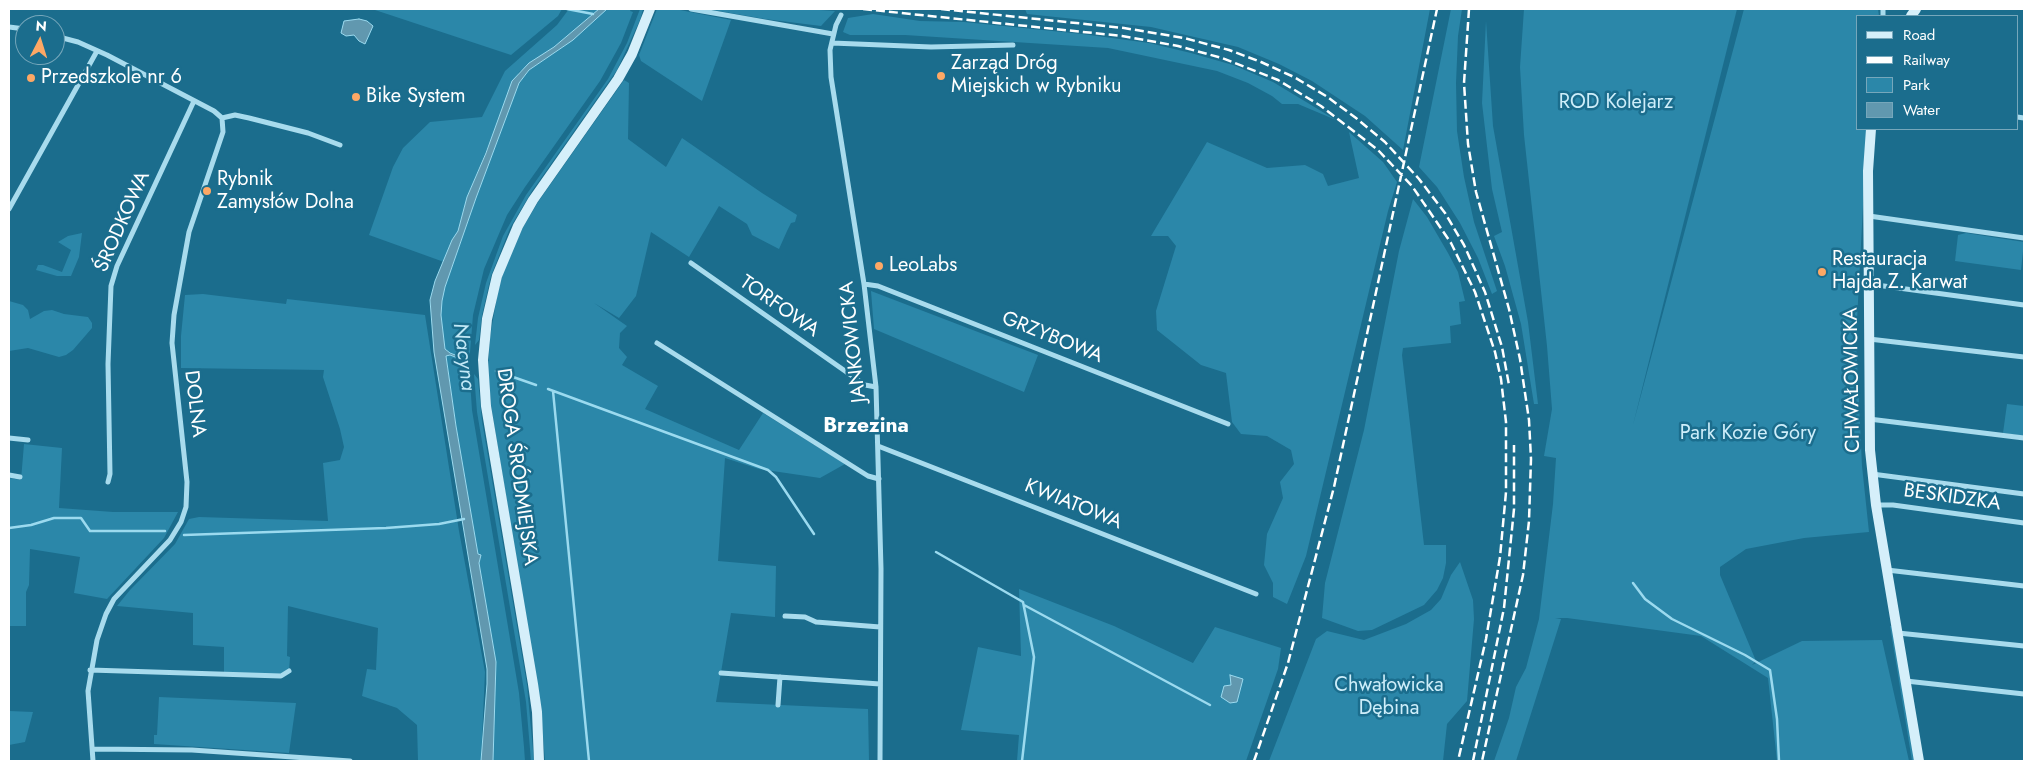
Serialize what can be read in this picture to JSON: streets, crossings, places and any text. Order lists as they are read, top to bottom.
{
  "streets": {
    "main road": ["CHWAŁOWICKA", "DROGA ŚRÓDMIEJSKA"],
    "street": [
      "ŚRODKOWA",
      "TORFOWA",
      "GRZYBOWA",
      "JANKOWICKA",
      "DOLNA",
      "BESKIDZKA",
      "KWIATOWA"
    ]
  },
  "crossings": [
    ["TORFOWA", "JANKOWICKA"],
    ["GRZYBOWA", "JANKOWICKA"],
    ["JANKOWICKA", "KWIATOWA"],
    ["CHWAŁOWICKA", "BESKIDZKA"]
  ],
  "districts": ["Brzezina"],
  "water": ["Nacyna"],
  "parks": ["ROD Kolejarz", "Park Kozie Góry", "Chwałowicka Dębina"],
  "places": [
    "Zarząd Dróg Miejskich w Rybniku",
    "Przedszkole nr 6",
    "Bike System",
    "Rybnik Zamysłów Dolna",
    "LeoLabs",
    "Restauracja Hajda Z. Karwat"
  ],
  "legend": [
    "Road",
    "Railway",
    "Park",
    "Water"
  ],
  "north": "top"
}
